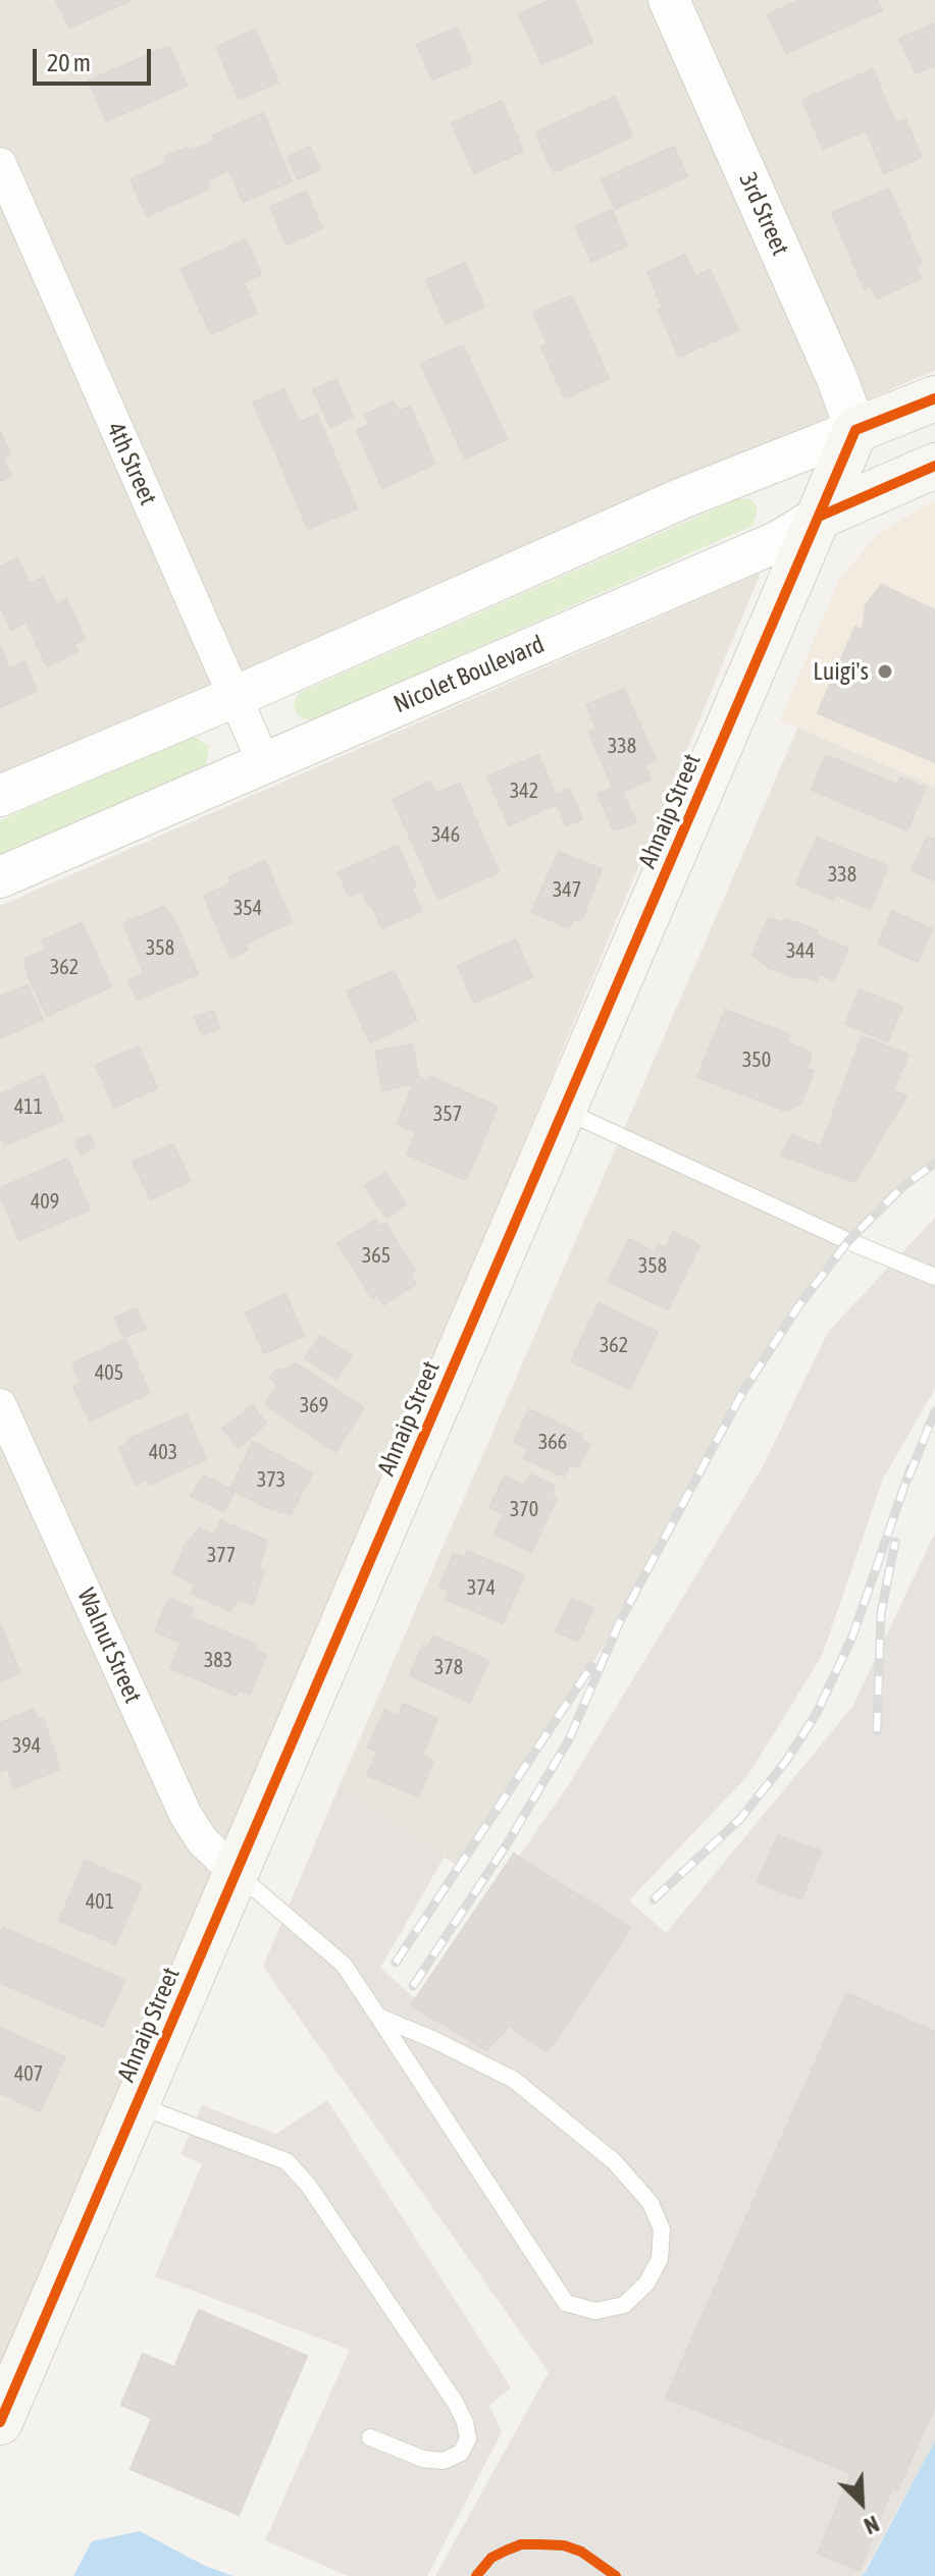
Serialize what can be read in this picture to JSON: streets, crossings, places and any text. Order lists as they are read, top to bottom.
{
  "streets": {
    "main road": ["Nicolet Boulevard", "Ahnaip Street"],
    "street": ["3rd Street", "4th Street", "Walnut Street"]
  },
  "crossings": [
    ["3rd Street", "Ahnaip Street"],
    ["4th Street", "Nicolet Boulevard"],
    ["Nicolet Boulevard", "Ahnaip Street"],
    ["Ahnaip Street", "Walnut Street"]
  ],
  "places": ["Luigi's"],
  "house_numbers": [
    "338",
    "342",
    "346",
    "338",
    "347",
    "354",
    "358",
    "344",
    "362",
    "350",
    "411",
    "357",
    "409",
    "365",
    "358",
    "362",
    "405",
    "369",
    "366",
    "403",
    "373",
    "370",
    "377",
    "374",
    "383",
    "378",
    "394",
    "401",
    "407"
  ],
  "scale_bar": "20 m",
  "north": "bottom right"
}
